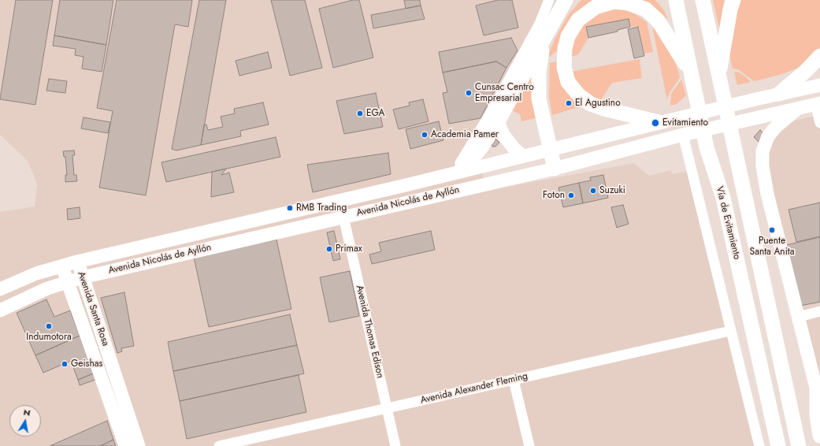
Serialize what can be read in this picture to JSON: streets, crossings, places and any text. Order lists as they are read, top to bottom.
{
  "streets": {
    "highway": ["Vía de Evitamiento"],
    "main road": ["Avenida Nicolás de Ayllón", "Avenida Santa Rosa"],
    "street": ["Avenida Thomas Edison", "Avenida Alexander Fleming"]
  },
  "crossings": [
    ["Avenida Nicolás de Ayllón", "Avenida Santa Rosa"],
    ["Avenida Nicolás de Ayllón", "Avenida Thomas Edison"],
    ["Avenida Thomas Edison", "Avenida Alexander Fleming"]
  ],
  "places": [
    "Cunsac Centro Empresarial",
    "El Agustino",
    "EGA",
    "Evitamiento",
    "Academia Pamer",
    "Suzuki",
    "Foton",
    "RMB Trading",
    "Puente Santa Anita",
    "Primax",
    "Indumotora",
    "Geishas"
  ],
  "north": "top"
}
